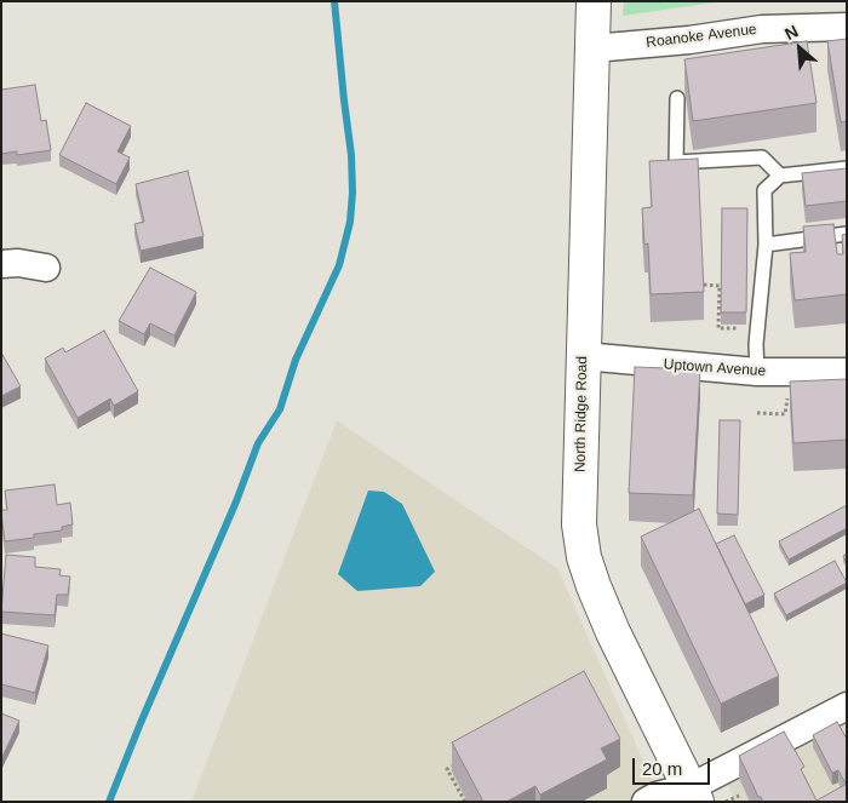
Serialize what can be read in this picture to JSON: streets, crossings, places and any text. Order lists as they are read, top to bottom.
{
  "streets": {
    "street": ["Roanoke Avenue", "Uptown Avenue", "North Ridge Road"]
  },
  "crossings": [
    ["Roanoke Avenue", "North Ridge Road"],
    ["Uptown Avenue", "North Ridge Road"]
  ],
  "scale_bar": "20 m",
  "north": "top left"
}
